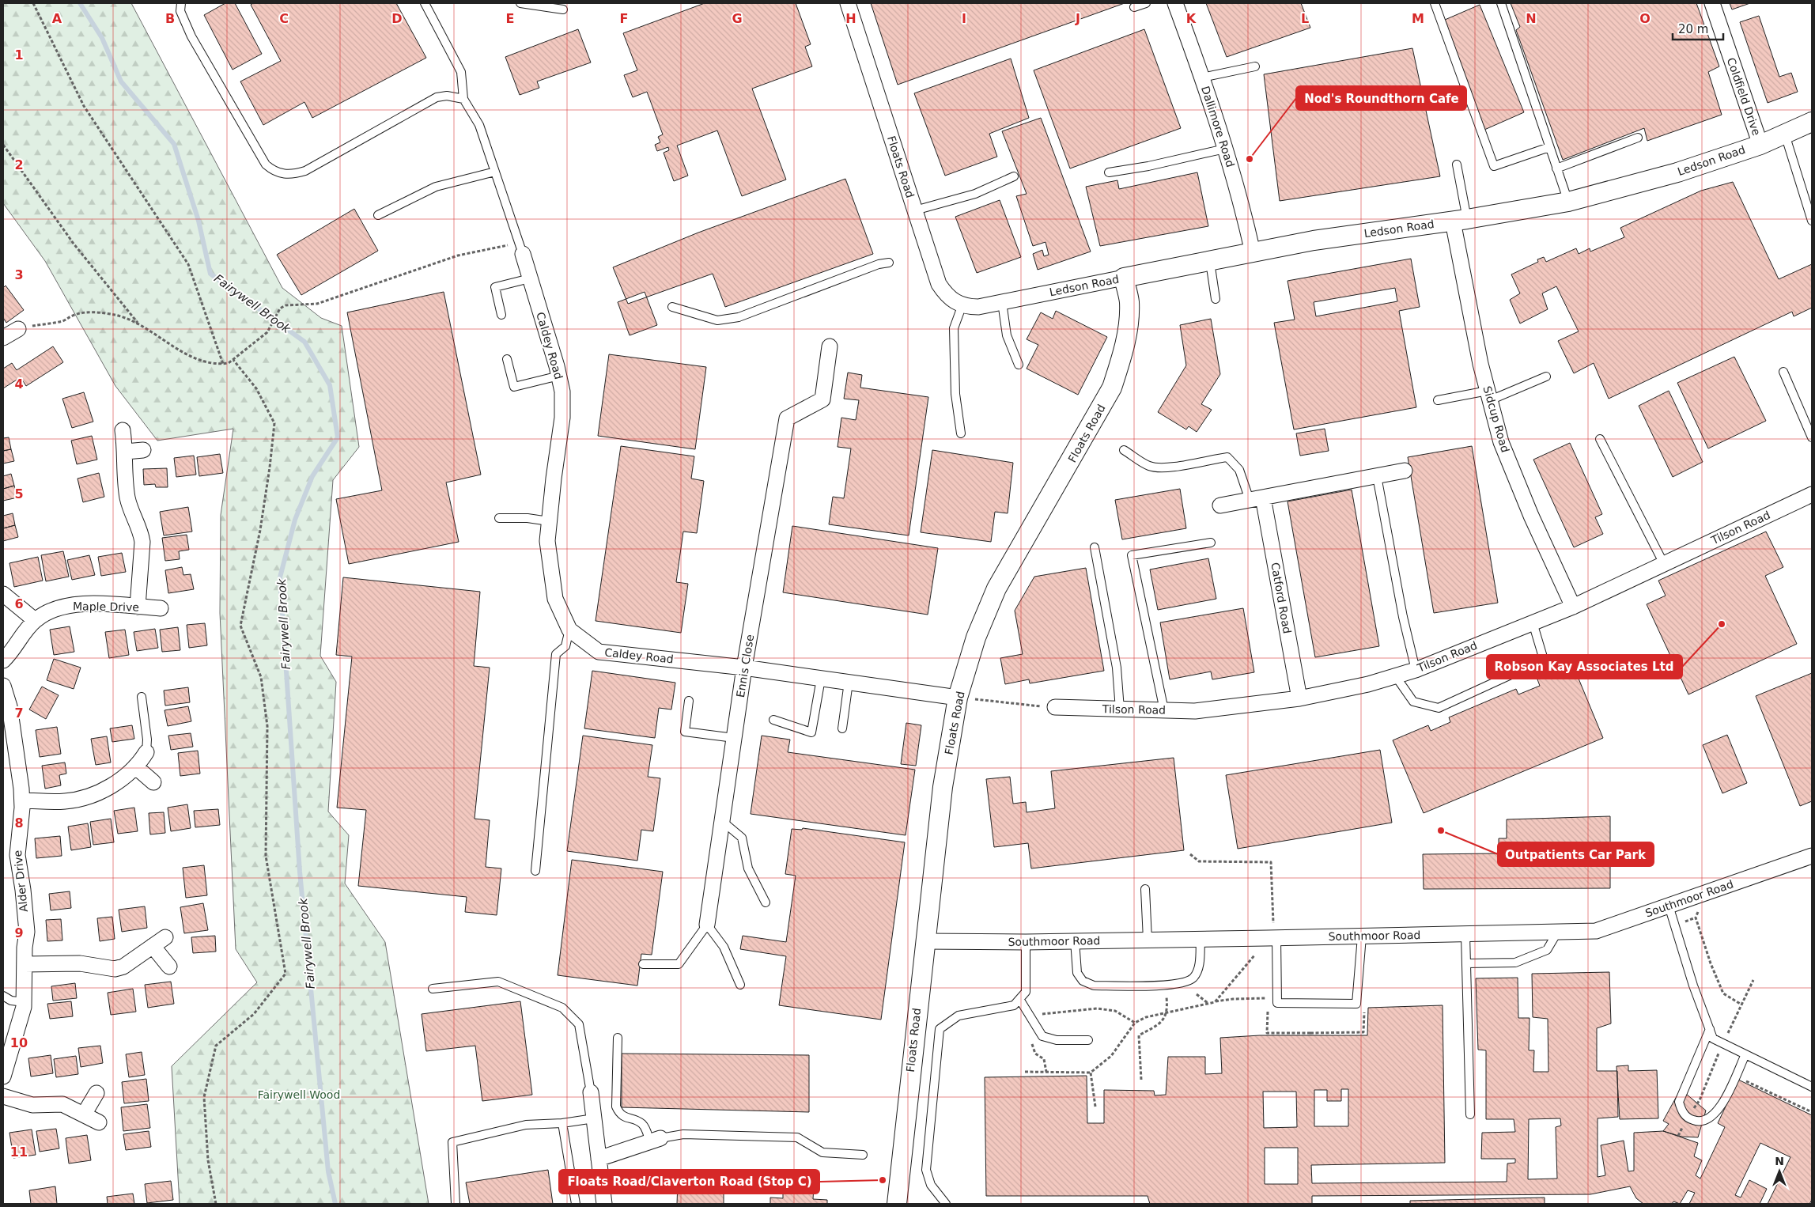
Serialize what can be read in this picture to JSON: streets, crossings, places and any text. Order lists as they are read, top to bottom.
{
  "streets": {
    "street": [
      "Coldfield Drive",
      "Dallimore Road",
      "Ledson Road",
      "Floats Road",
      "Caldey Road",
      "Sidcup Road",
      "Tilson Road",
      "Catford Road",
      "Maple Drive",
      "Ennis Close",
      "Alder Drive",
      "Southmoor Road"
    ]
  },
  "crossings": [
    ["Coldfield Drive", "Ledson Road"],
    ["Dallimore Road", "Ledson Road"],
    ["Ledson Road", "Floats Road"],
    ["Ledson Road", "Sidcup Road"],
    ["Floats Road", "Caldey Road"],
    ["Floats Road", "Southmoor Road"],
    ["Caldey Road", "Ennis Close"],
    ["Sidcup Road", "Tilson Road"],
    ["Tilson Road", "Catford Road"]
  ],
  "water": ["Fairywell Brook"],
  "parks": ["Fairywell Wood"],
  "places": [
    "Nod's Roundthorn Cafe",
    "Robson Kay Associates Ltd",
    "Outpatients Car Park",
    "Floats Road/Claverton Road (Stop C)"
  ],
  "scale_bar": "20 m",
  "north": "top",
  "grid": {
    "columns": [
      "A",
      "B",
      "C",
      "D",
      "E",
      "F",
      "G",
      "H",
      "I",
      "J",
      "K",
      "L",
      "M",
      "N",
      "O"
    ],
    "rows": [
      "1",
      "2",
      "3",
      "4",
      "5",
      "6",
      "7",
      "8",
      "9",
      "10",
      "11"
    ]
  }
}
